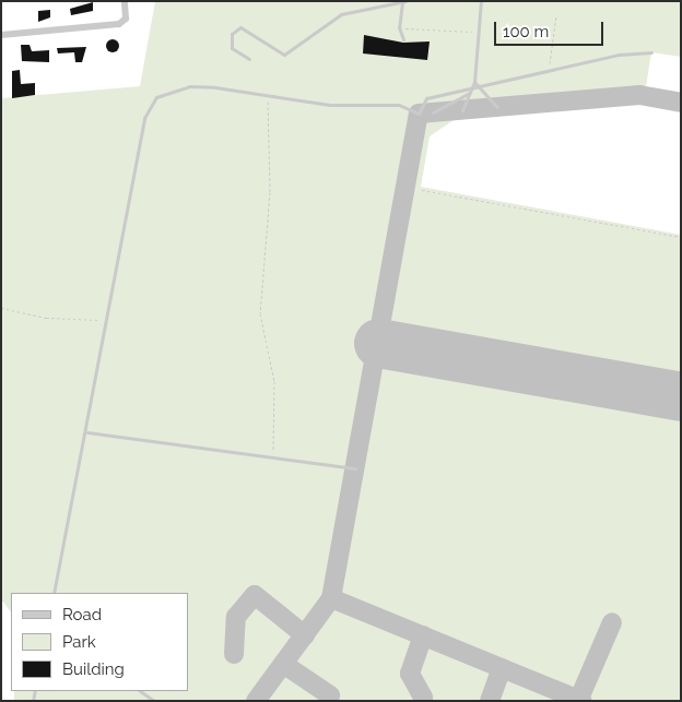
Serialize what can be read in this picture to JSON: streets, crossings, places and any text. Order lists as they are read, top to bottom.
{
  "legend": ["Road", "Park", "Building"],
  "scale_bar": "100 m"
}
